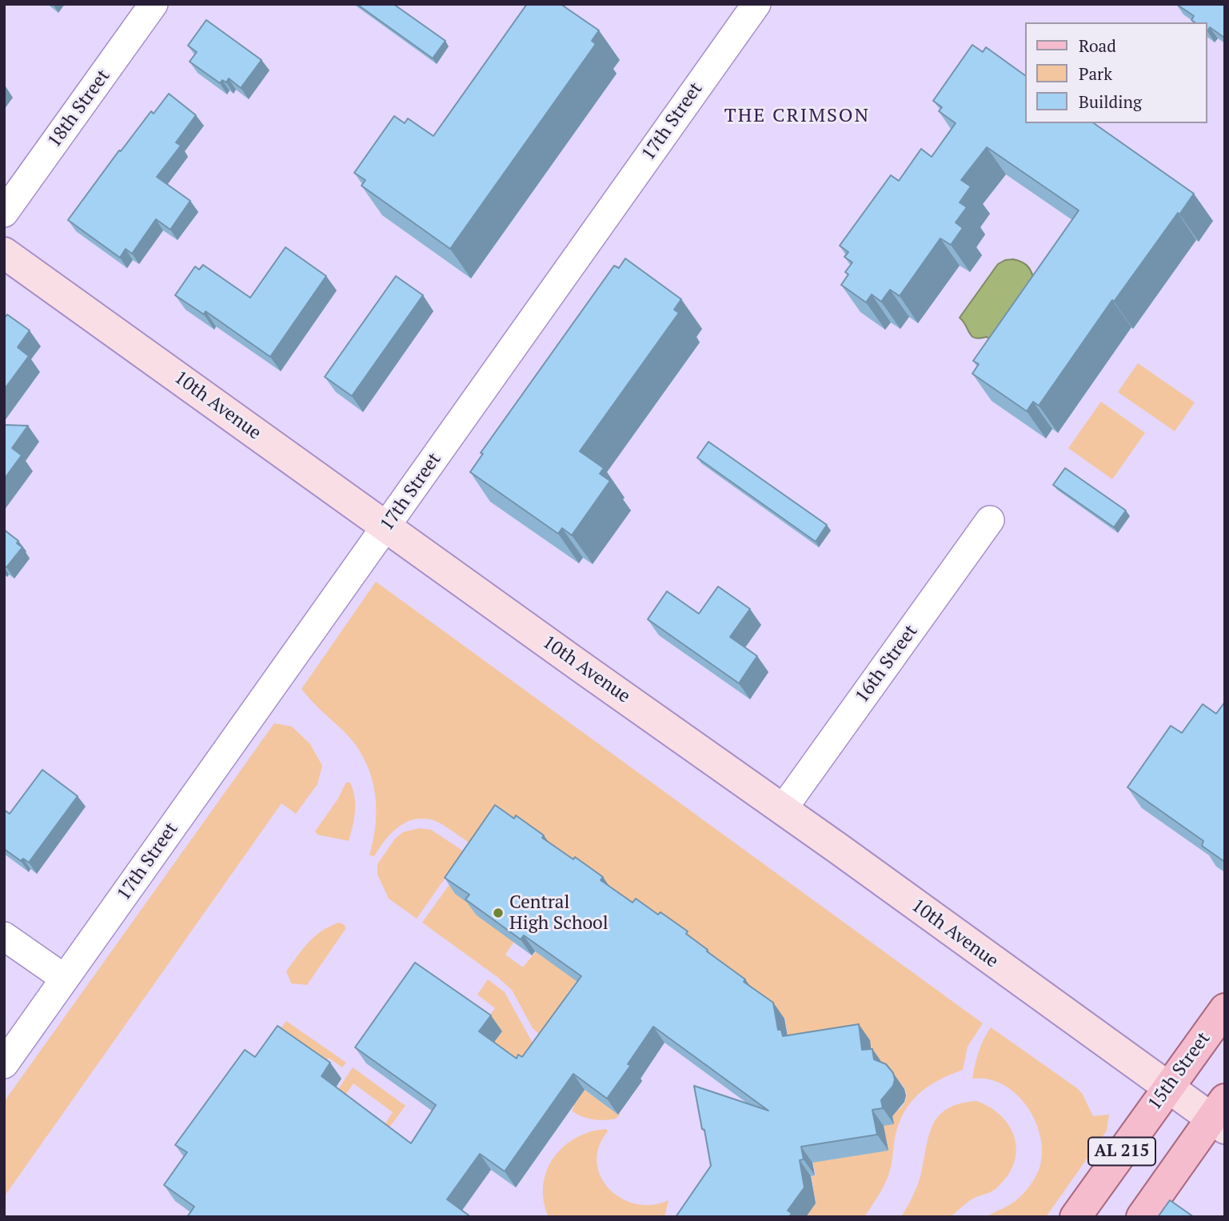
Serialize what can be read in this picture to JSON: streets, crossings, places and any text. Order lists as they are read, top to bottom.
{
  "streets": {
    "main road": ["10th Avenue", "15th Street", "AL 215"],
    "street": ["18th Street", "17th Street", "16th Street"]
  },
  "crossings": [
    ["17th Street", "10th Avenue"],
    ["10th Avenue", "16th Street"],
    ["10th Avenue", "15th Street"],
    ["10th Avenue", "AL 215"]
  ],
  "districts": ["THE CRIMSON"],
  "places": ["Central High School"],
  "legend": ["Road", "Park", "Building"]
}
